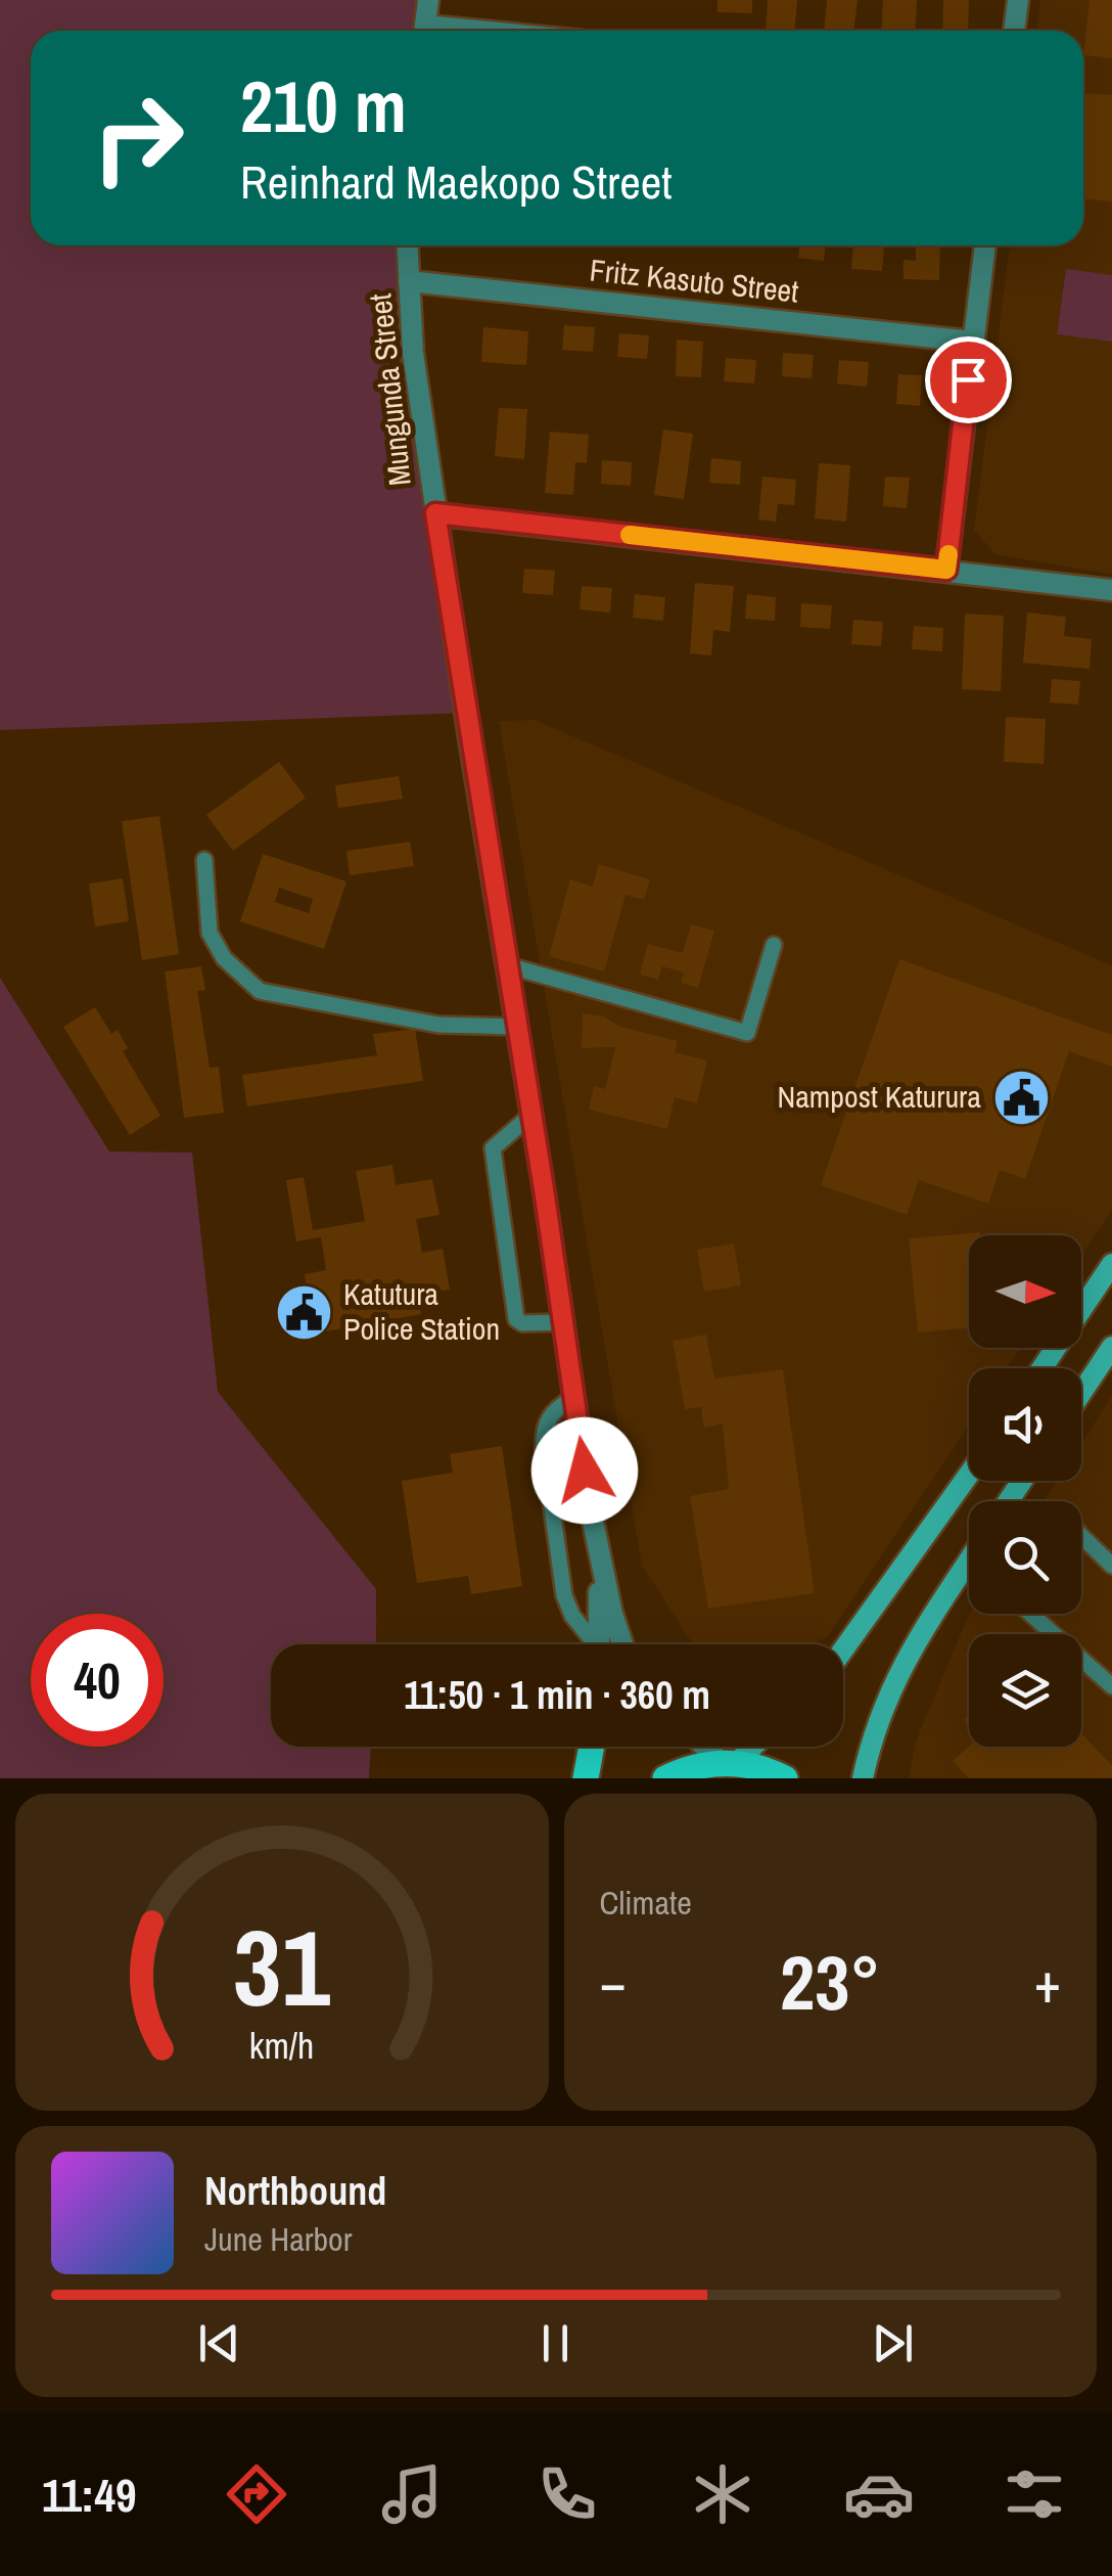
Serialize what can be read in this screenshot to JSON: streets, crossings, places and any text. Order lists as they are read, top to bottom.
{
  "streets": {
    "street": ["Fritz Kasuto Street", "Mungunda Street"]
  },
  "crossings": [
    ["Fritz Kasuto Street", "Mungunda Street"]
  ],
  "places": {
    "public building": ["Nampost Katurura", "Katutura Police Station"]
  },
  "north": "right",
  "page": {
    "turn": ["210 m", "Reinhard Maekopo Street"],
    "limit": "40",
    "trip": "11:50 · 1 min · 360 m",
    "tile": "Climate",
    "heat": ["−", "23°", "+"],
    "song": ["Northbound", "June Harbor"],
    "tabs": "11:49",
    "gauge": ["31", "km/h"]
  }
}
